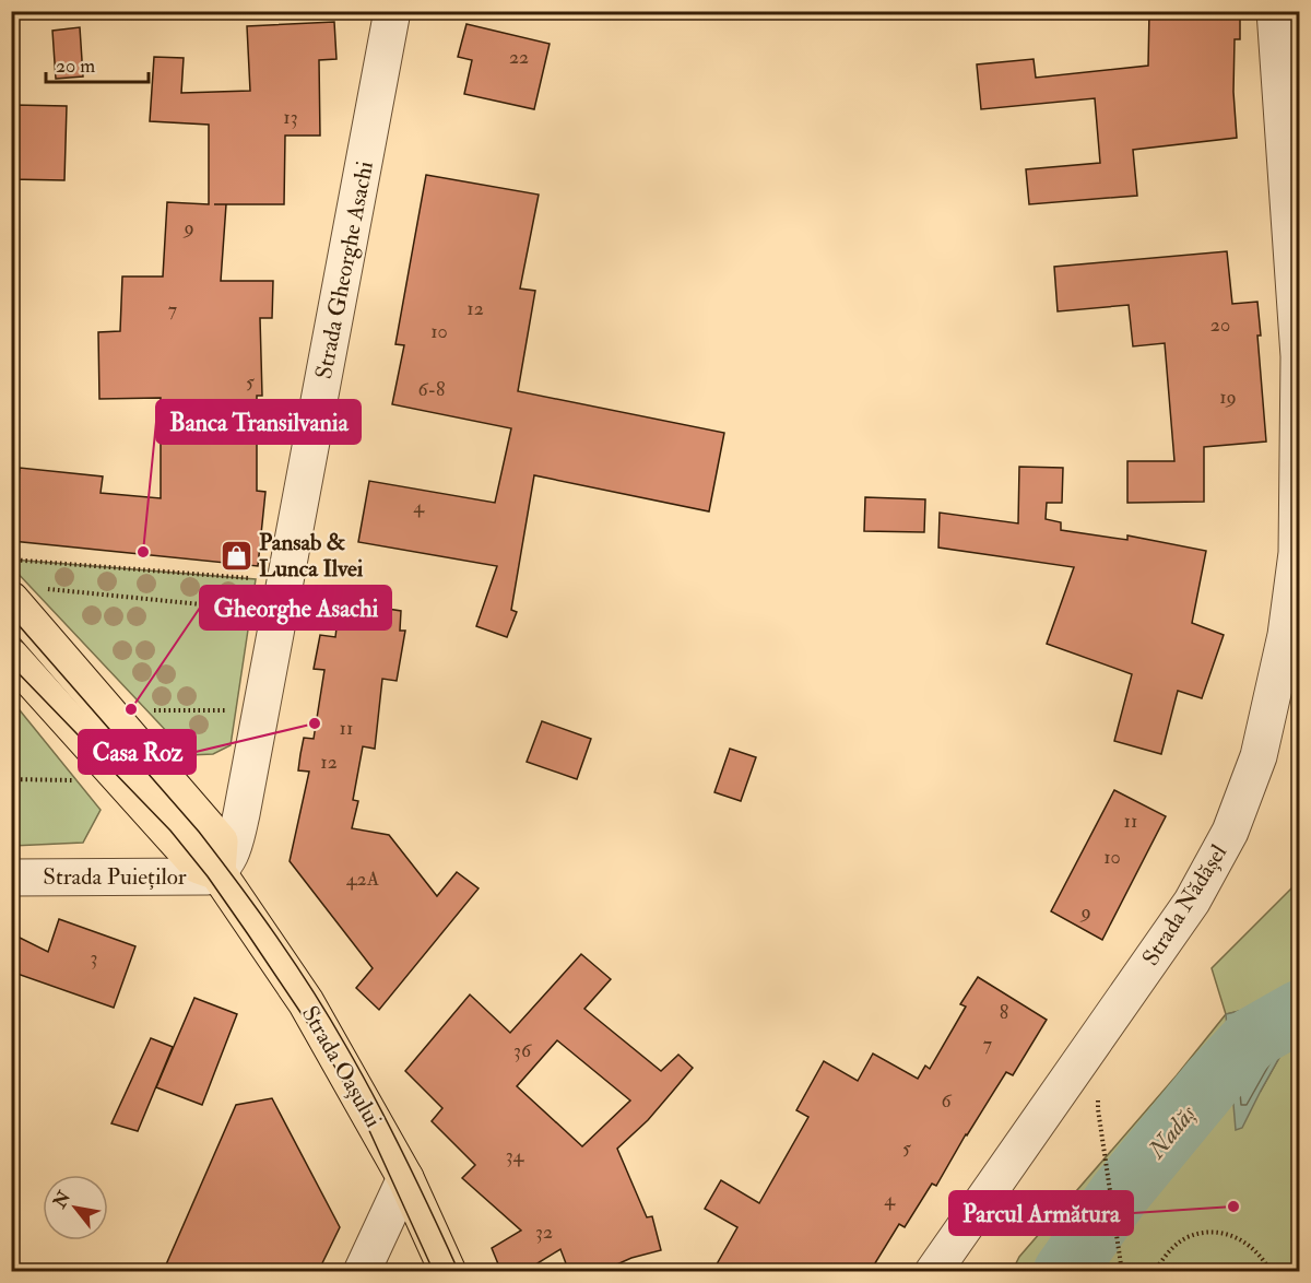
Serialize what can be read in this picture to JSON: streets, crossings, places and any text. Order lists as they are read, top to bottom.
{
  "streets": {
    "main road": ["Strada Oașului"],
    "street": ["Strada Gheorghe Asachi", "Strada Puieților", "Strada Nădășel"]
  },
  "crossings": [
    ["Strada Gheorghe Asachi", "Strada Puieților"],
    ["Strada Gheorghe Asachi", "Strada Oașului"],
    ["Strada Puieților", "Strada Oașului"]
  ],
  "water": ["Nadăș"],
  "places": {
    "other": [
      "Banca Transilvania",
      "Gheorghe Asachi",
      "Casa Roz",
      "Parcul Armătura"
    ],
    "shop": ["Pansab & Lunca Ilvei"]
  },
  "house_numbers": [
    "22",
    "13",
    "9",
    "12",
    "7",
    "20",
    "10",
    "5",
    "6-8",
    "19",
    "4",
    "11",
    "12",
    "11",
    "10",
    "42A",
    "9",
    "3",
    "8",
    "7",
    "36",
    "6",
    "5",
    "34",
    "4",
    "32"
  ],
  "scale_bar": "20 m",
  "north": "top left"
}
